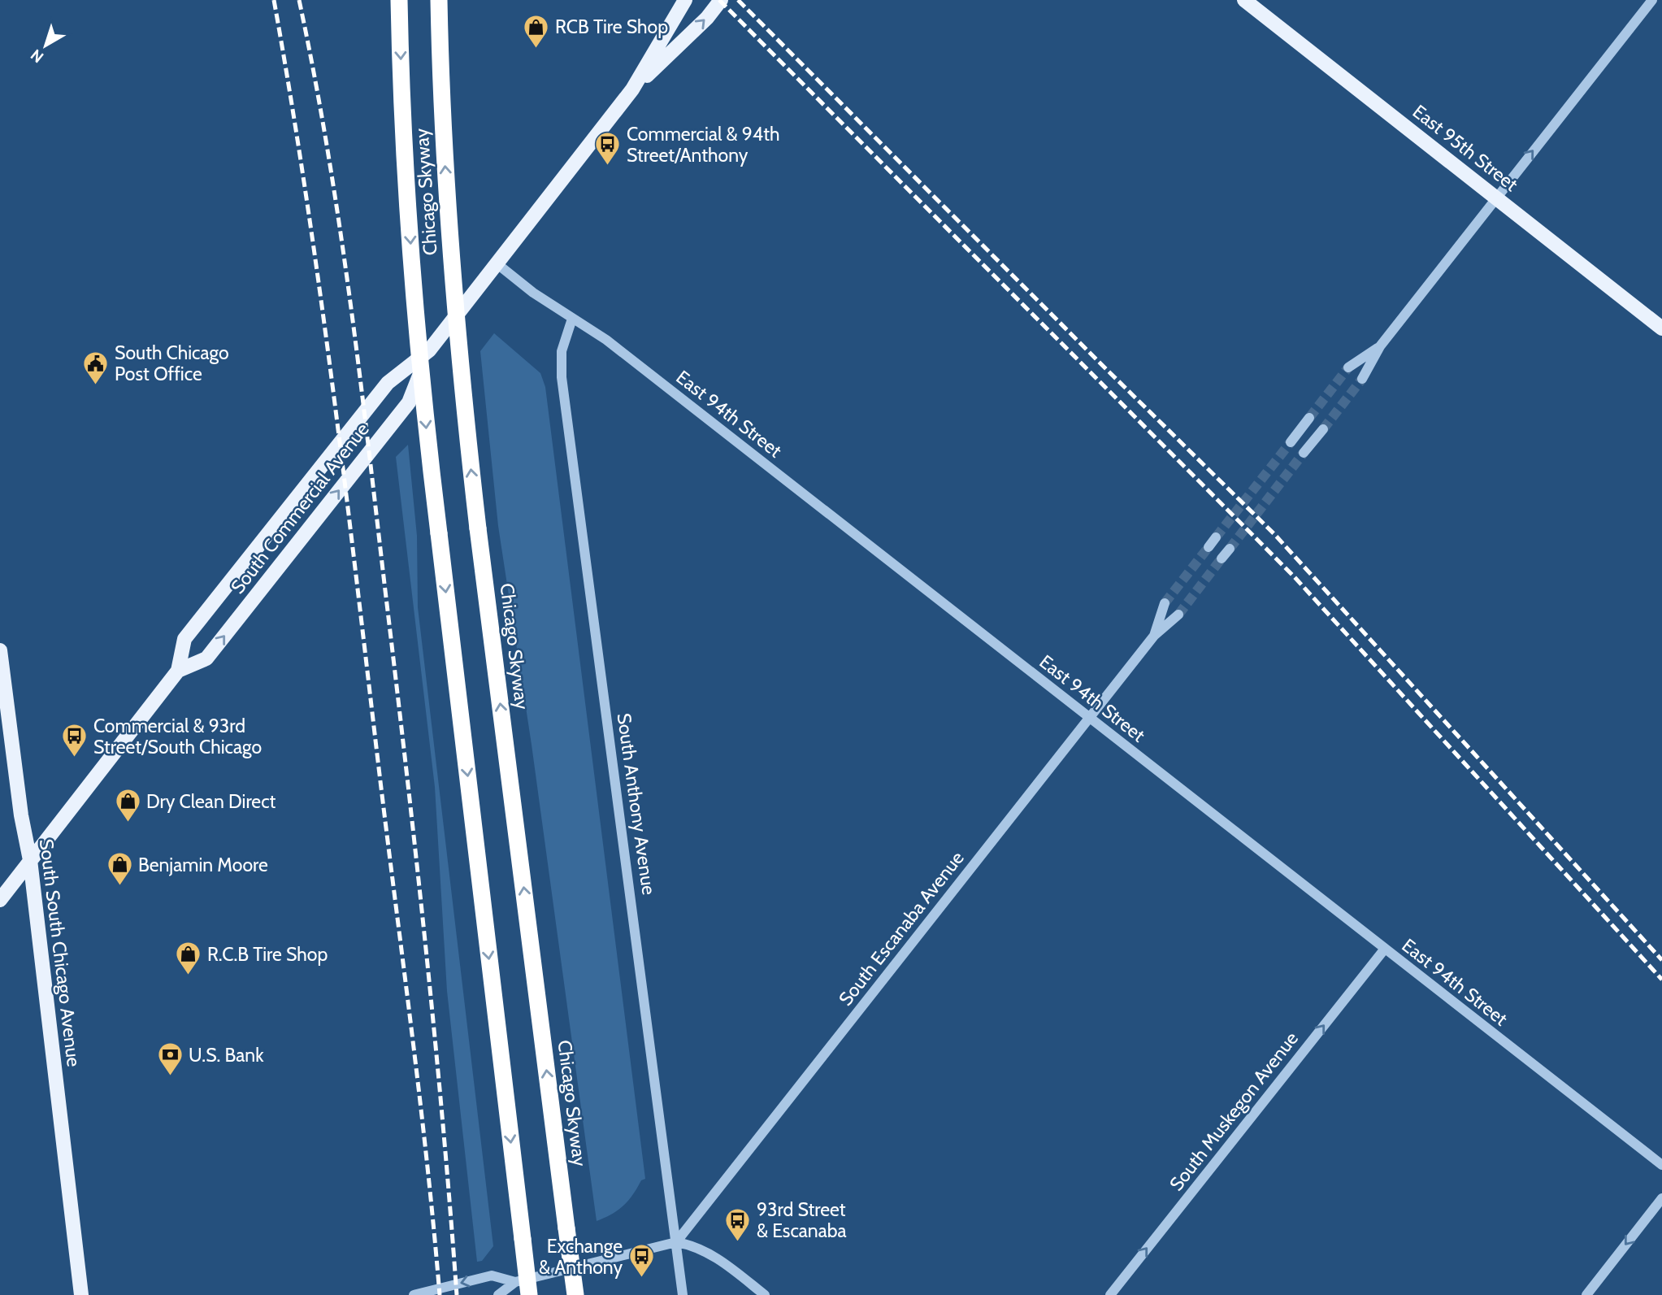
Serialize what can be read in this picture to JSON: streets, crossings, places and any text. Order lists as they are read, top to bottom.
{
  "streets": {
    "highway": ["Chicago Skyway"],
    "main road": ["East 95th Street", "South Commercial Avenue", "South South Chicago Avenue"],
    "street": [
      "East 94th Street",
      "South Anthony Avenue",
      "South Escanaba Avenue",
      "South Muskegon Avenue"
    ]
  },
  "crossings": [
    ["East 94th Street", "South Commercial Avenue"],
    ["East 94th Street", "South Anthony Avenue"],
    ["East 94th Street", "South Escanaba Avenue"],
    ["East 94th Street", "South Muskegon Avenue"],
    ["South Commercial Avenue", "South South Chicago Avenue"],
    ["South Anthony Avenue", "South Escanaba Avenue"]
  ],
  "one_way": ["South Muskegon Avenue"],
  "places": {
    "shop": [
      "RCB Tire Shop",
      "Dry Clean Direct",
      "Benjamin Moore",
      "R.C.B Tire Shop"
    ],
    "bus stop": [
      "Commercial & 94th Street/Anthony",
      "Commercial & 93rd Street/South Chicago",
      "93rd Street & Escanaba",
      "Exchange & Anthony"
    ],
    "public building": ["South Chicago Post Office"],
    "bank": ["U.S. Bank"]
  },
  "north": "bottom left"
}
